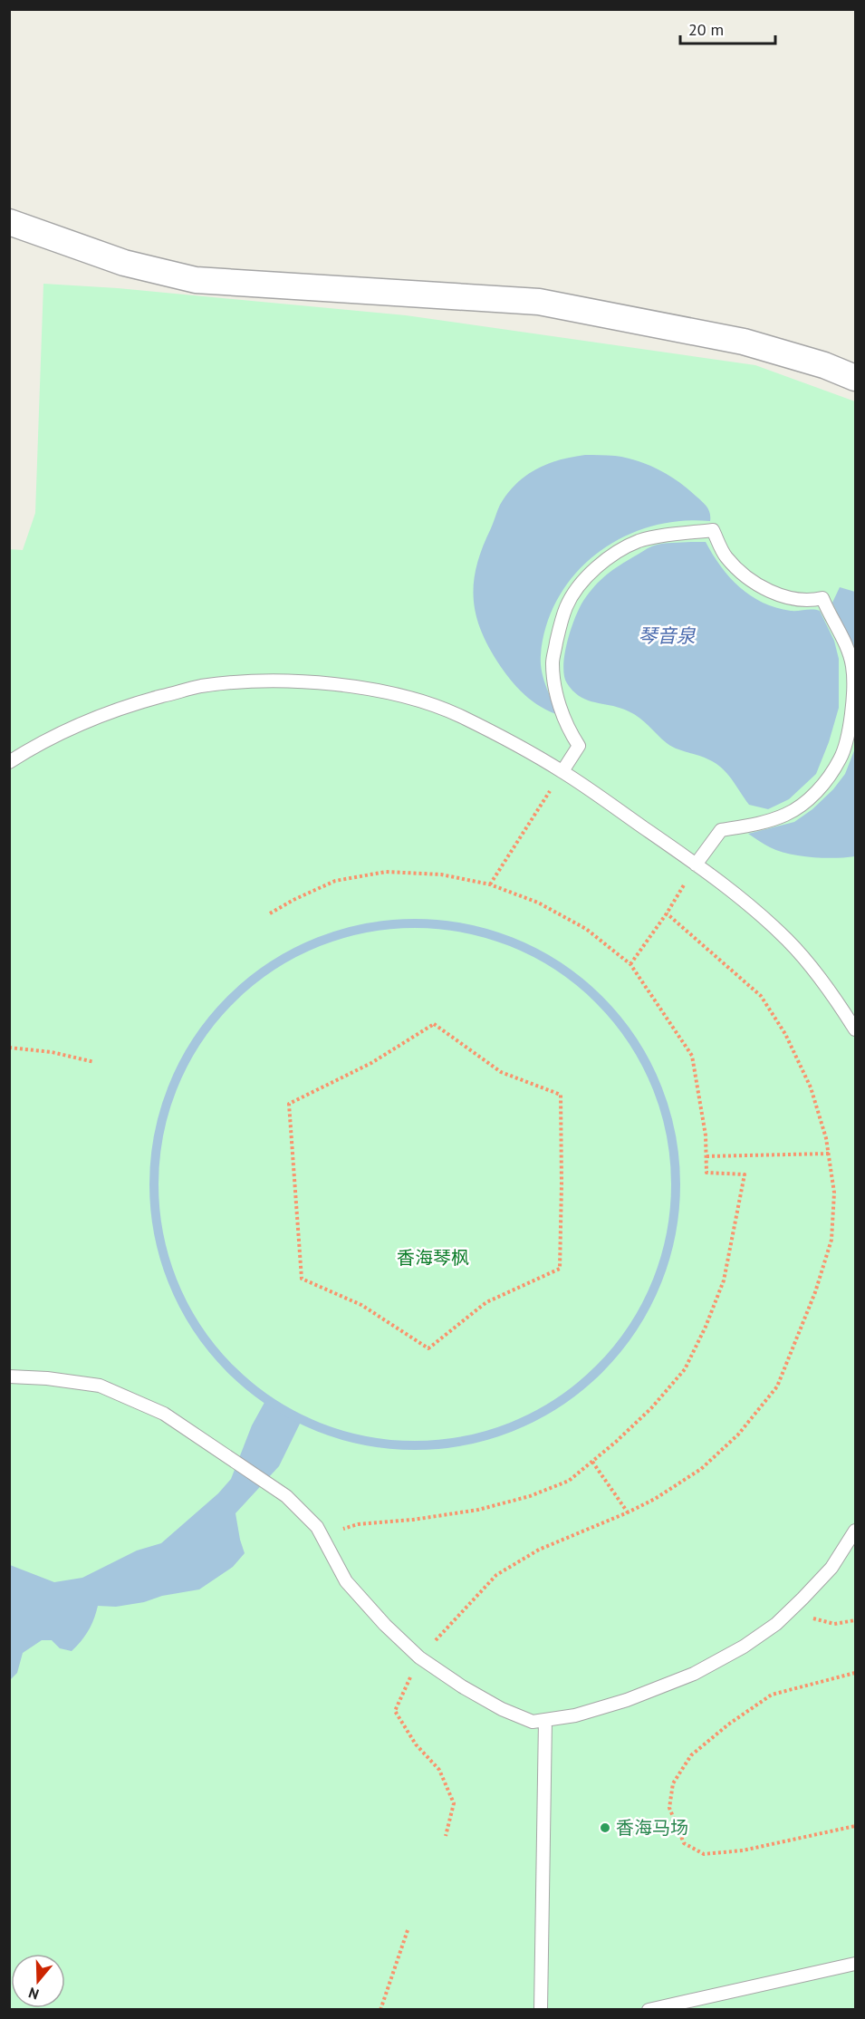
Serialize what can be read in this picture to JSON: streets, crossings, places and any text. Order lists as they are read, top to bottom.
{
  "water": ["琴音泉"],
  "parks": ["香海琴枫"],
  "places": ["香海马场"],
  "scale_bar": "20 m",
  "north": "bottom"
}
